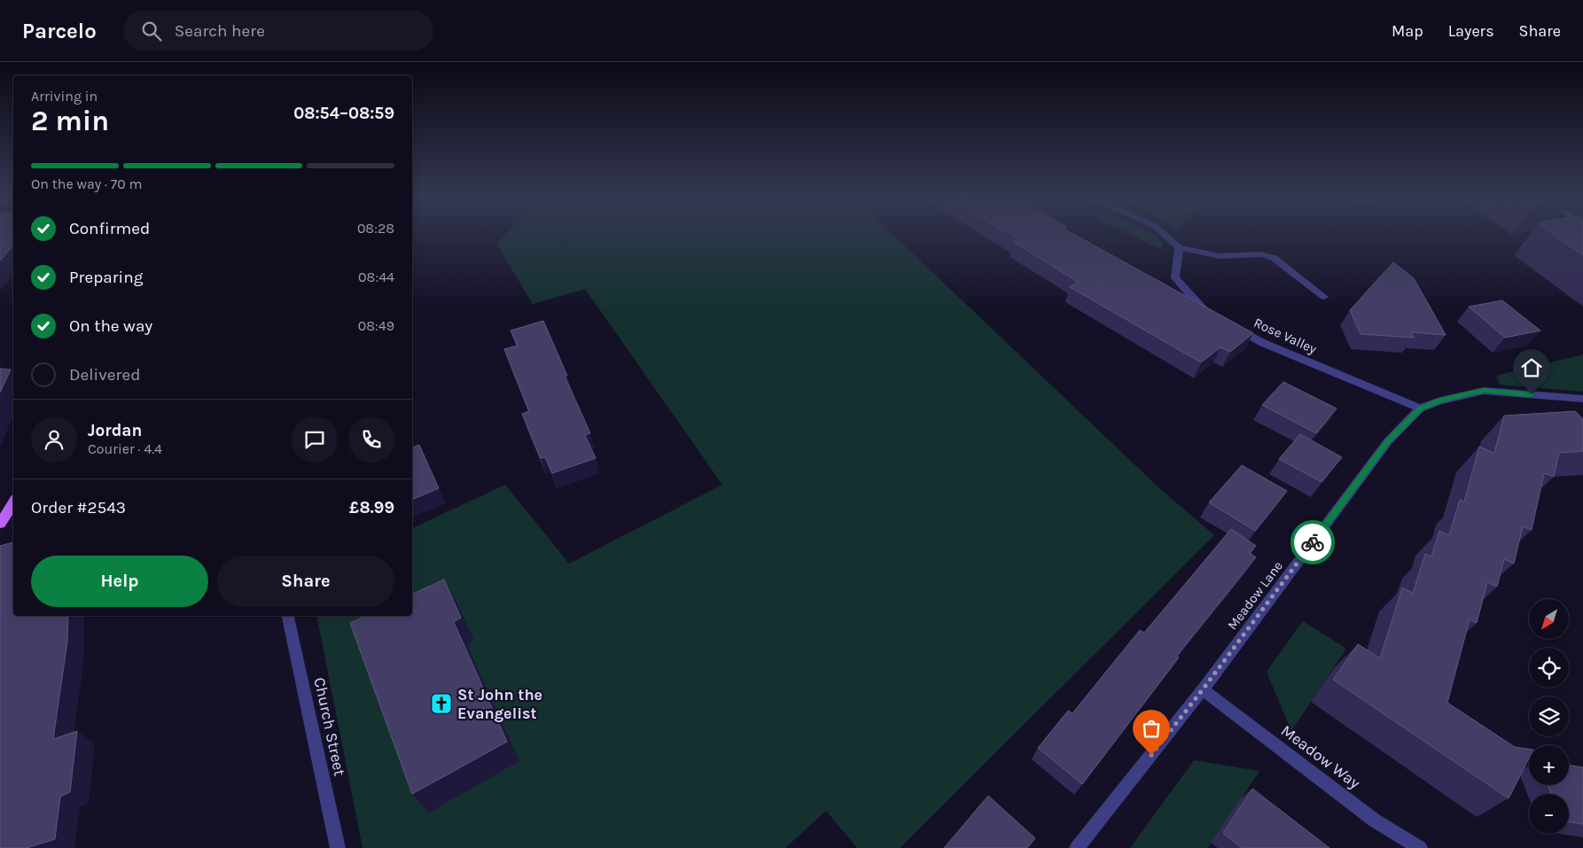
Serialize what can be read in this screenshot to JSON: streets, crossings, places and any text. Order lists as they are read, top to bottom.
{
  "streets": {
    "street": [
      "Rose Valley",
      "Meadow Lane",
      "Church Street",
      "Meadow Way"
    ]
  },
  "crossings": [
    ["Rose Valley", "Meadow Lane"],
    ["Meadow Lane", "Meadow Way"]
  ],
  "places": {
    "church": ["St John the Evangelist"]
  },
  "north": "bottom left",
  "page": {
    "header": "Parcelo",
    "search": "Search here",
    "nav": ["Map", "Layers", "Share"],
    "heading": ["2 min", "Arriving in", "08:54–08:59"],
    "panel": [
      "Jordan",
      "Courier · 4.4",
      "Order #2543",
      "£8.99"
    ],
    "bar": "On the way · 70 m",
    "list": [
      ["Confirmed", "08:28"],
      ["Preparing", "08:44"],
      ["On the way", "08:49"],
      "Delivered"
    ],
    "buttons": ["Help", "Share"],
    "map_buttons": ["+", "−"]
  }
}
